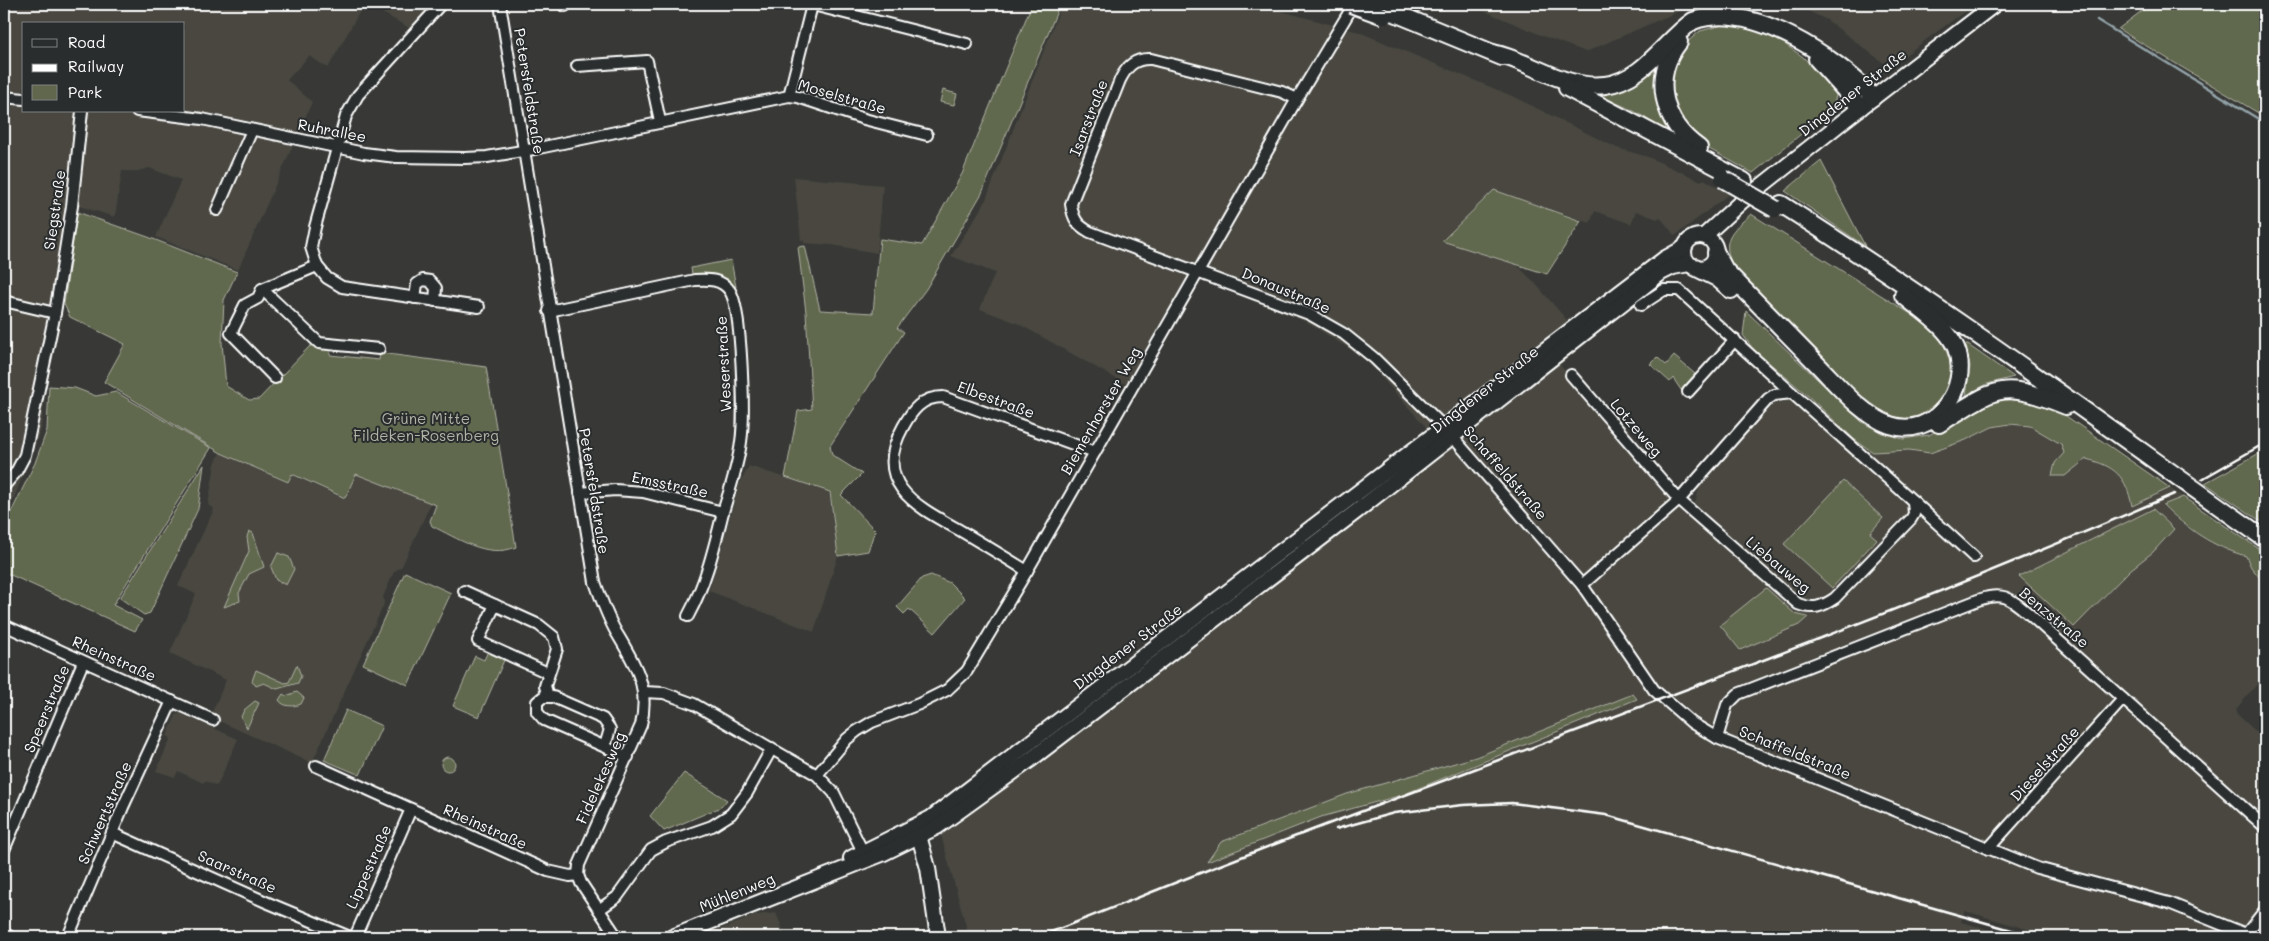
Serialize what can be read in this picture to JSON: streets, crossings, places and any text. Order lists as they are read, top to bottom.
{
  "streets": {
    "main road": ["Dingdener Straße", "Mühlenweg"],
    "street": [
      "Petersfeldstraße",
      "Moselstraße",
      "Isarstraße",
      "Ruhrallee",
      "Siegstraße",
      "Donaustraße",
      "Weserstraße",
      "Elbestraße",
      "Biemenhorster Weg",
      "Lotzeweg",
      "Schaffeldstraße",
      "Emsstraße",
      "Liebauweg",
      "Benzstraße",
      "Rheinstraße",
      "Speerstraße",
      "Dieselstraße",
      "Fidelekesweg",
      "Schwertstraße",
      "Lippestraße",
      "Saarstraße"
    ]
  },
  "crossings": [
    ["Petersfeldstraße", "Moselstraße"],
    ["Petersfeldstraße", "Ruhrallee"],
    ["Petersfeldstraße", "Weserstraße"],
    ["Petersfeldstraße", "Emsstraße"],
    ["Petersfeldstraße", "Fidelekesweg"],
    ["Dingdener Straße", "Donaustraße"],
    ["Dingdener Straße", "Schaffeldstraße"],
    ["Dingdener Straße", "Mühlenweg"],
    ["Moselstraße", "Ruhrallee"],
    ["Isarstraße", "Donaustraße"],
    ["Isarstraße", "Biemenhorster Weg"],
    ["Donaustraße", "Biemenhorster Weg"],
    ["Donaustraße", "Schaffeldstraße"],
    ["Weserstraße", "Emsstraße"],
    ["Elbestraße", "Biemenhorster Weg"],
    ["Lotzeweg", "Liebauweg"],
    ["Schaffeldstraße", "Benzstraße"],
    ["Schaffeldstraße", "Dieselstraße"],
    ["Benzstraße", "Dieselstraße"],
    ["Rheinstraße", "Speerstraße"],
    ["Rheinstraße", "Fidelekesweg"],
    ["Rheinstraße", "Schwertstraße"],
    ["Rheinstraße", "Lippestraße"],
    ["Schwertstraße", "Saarstraße"]
  ],
  "parks": ["Grüne Mitte Fildeken-Rosenberg"],
  "legend": ["Road", "Railway", "Park"]
}
